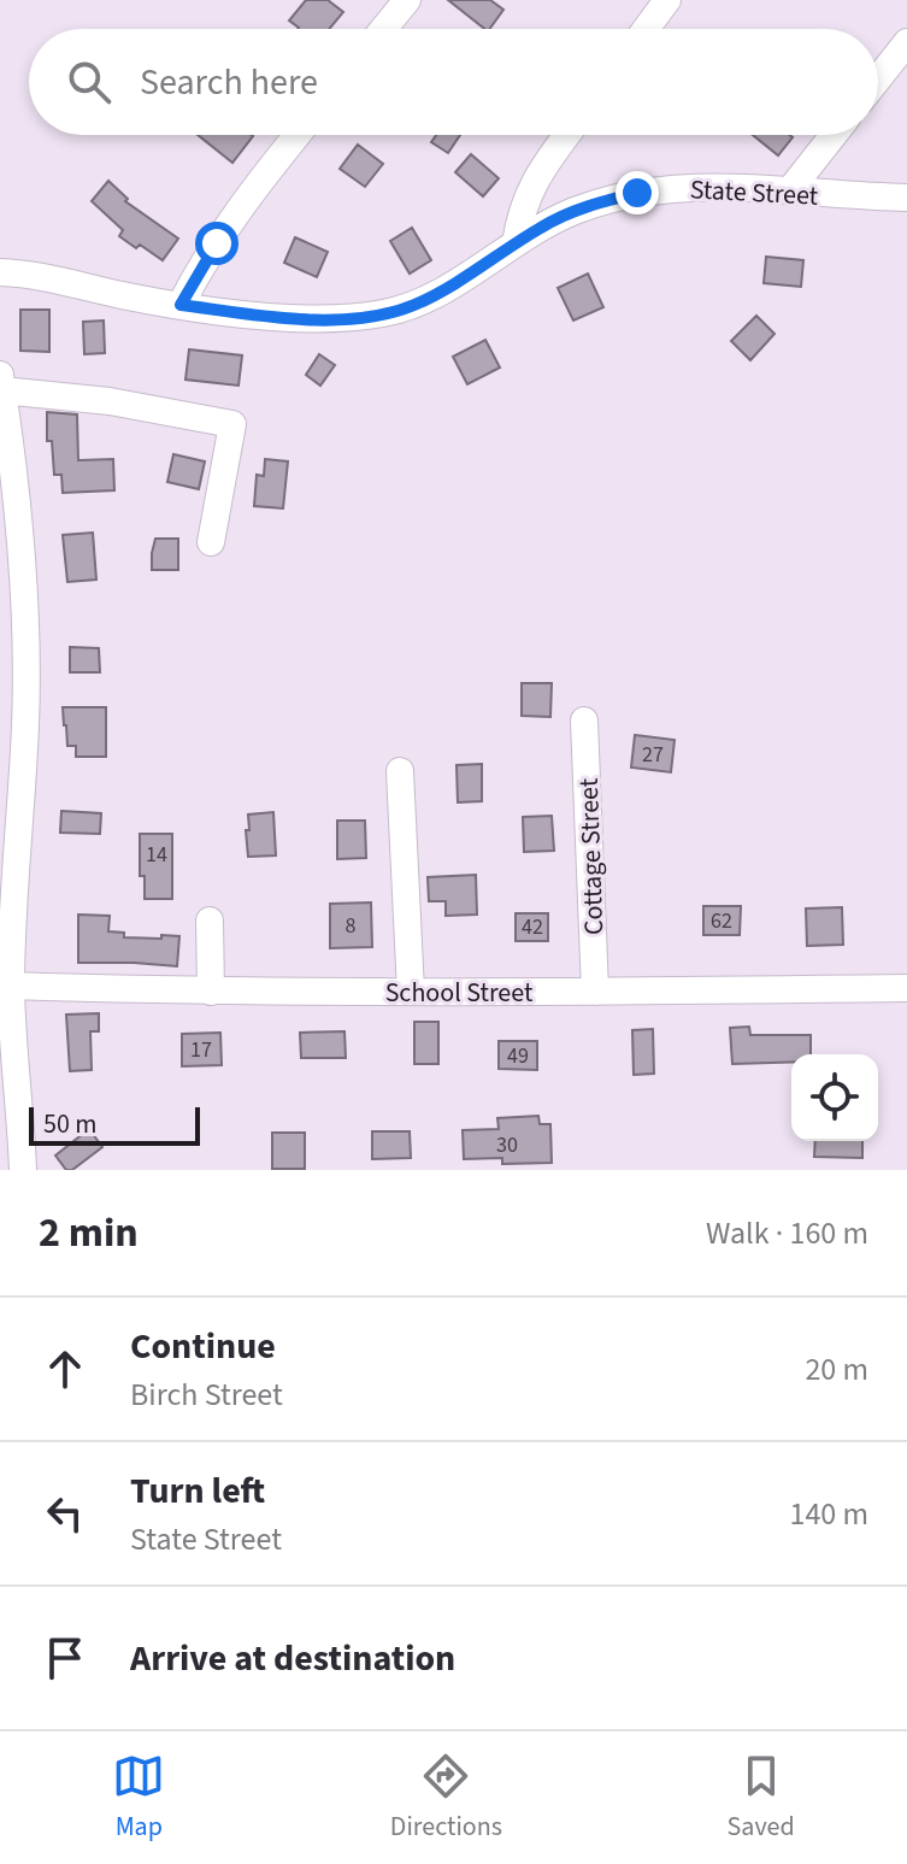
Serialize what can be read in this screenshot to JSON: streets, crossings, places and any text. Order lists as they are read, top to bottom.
{
  "streets": {
    "street": ["State Street", "Cottage Street", "School Street"]
  },
  "crossings": [
    ["Cottage Street", "School Street"]
  ],
  "house_numbers": [
    "27",
    "14",
    "62",
    "8",
    "42",
    "17",
    "49",
    "30"
  ],
  "scale_bar": "50 m",
  "page": {
    "search": "Search here",
    "scale": "50 m",
    "heading": ["2 min", "Walk · 160 m"],
    "list": [
      ["Continue", "Birch Street", "20 m"],
      ["Turn left", "State Street", "140 m"],
      "Arrive at destination"
    ],
    "nav": ["Map", "Directions", "Saved"]
  }
}
